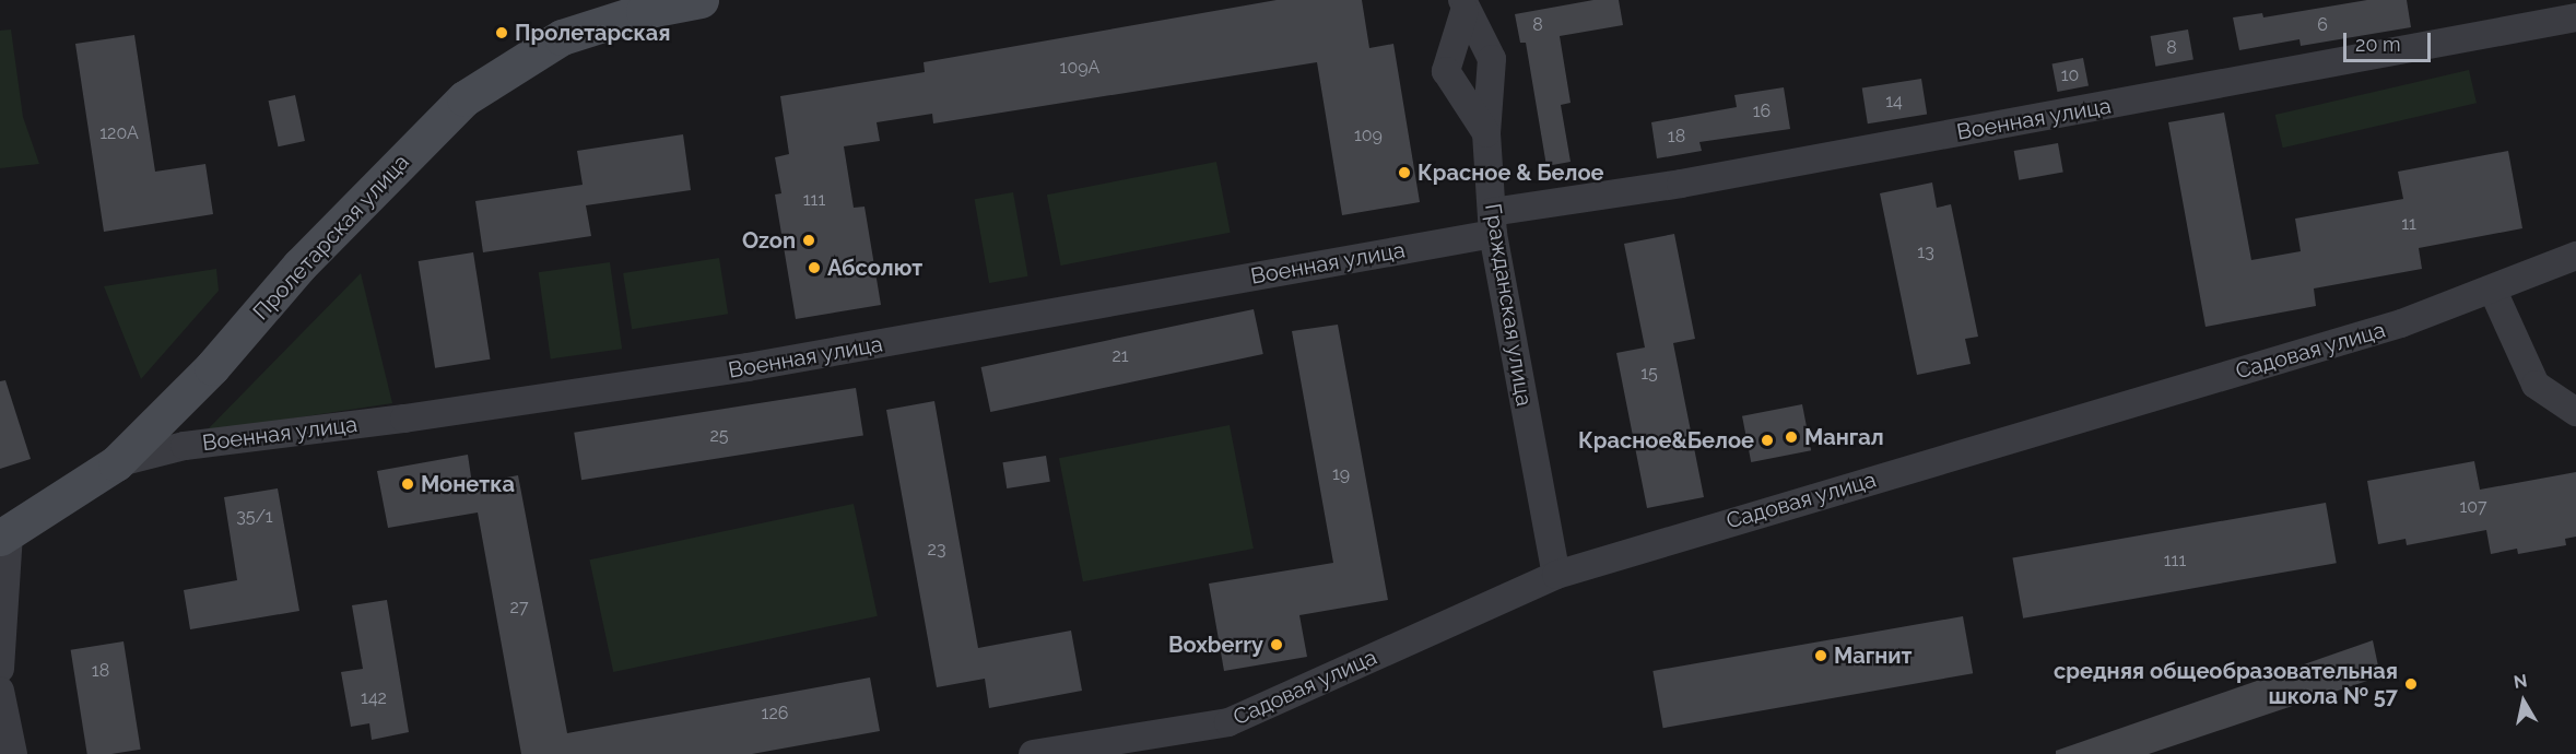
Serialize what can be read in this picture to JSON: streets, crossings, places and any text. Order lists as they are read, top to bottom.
{
  "streets": {
    "street": [
      "Военная улица",
      "Пролетарская улица",
      "Гражданская улица",
      "Садовая улица"
    ]
  },
  "crossings": [
    ["Военная улица", "Пролетарская улица"],
    ["Военная улица", "Гражданская улица"],
    ["Гражданская улица", "Садовая улица"]
  ],
  "places": [
    "Пролетарская",
    "Красное & Белое",
    "Ozon",
    "Абсолют",
    "Мангал",
    "Красное&Белое",
    "Монетка",
    "Boxberry",
    "Магнит",
    "средняя общеобразовательная школа № 57"
  ],
  "house_numbers": [
    "8",
    "6",
    "8",
    "109А",
    "10",
    "14",
    "16",
    "120А",
    "109",
    "18",
    "111",
    "11",
    "13",
    "21",
    "15",
    "25",
    "19",
    "107",
    "35/1",
    "23",
    "111",
    "27",
    "18",
    "142",
    "126"
  ],
  "scale_bar": "20 m",
  "north": "top"
}
